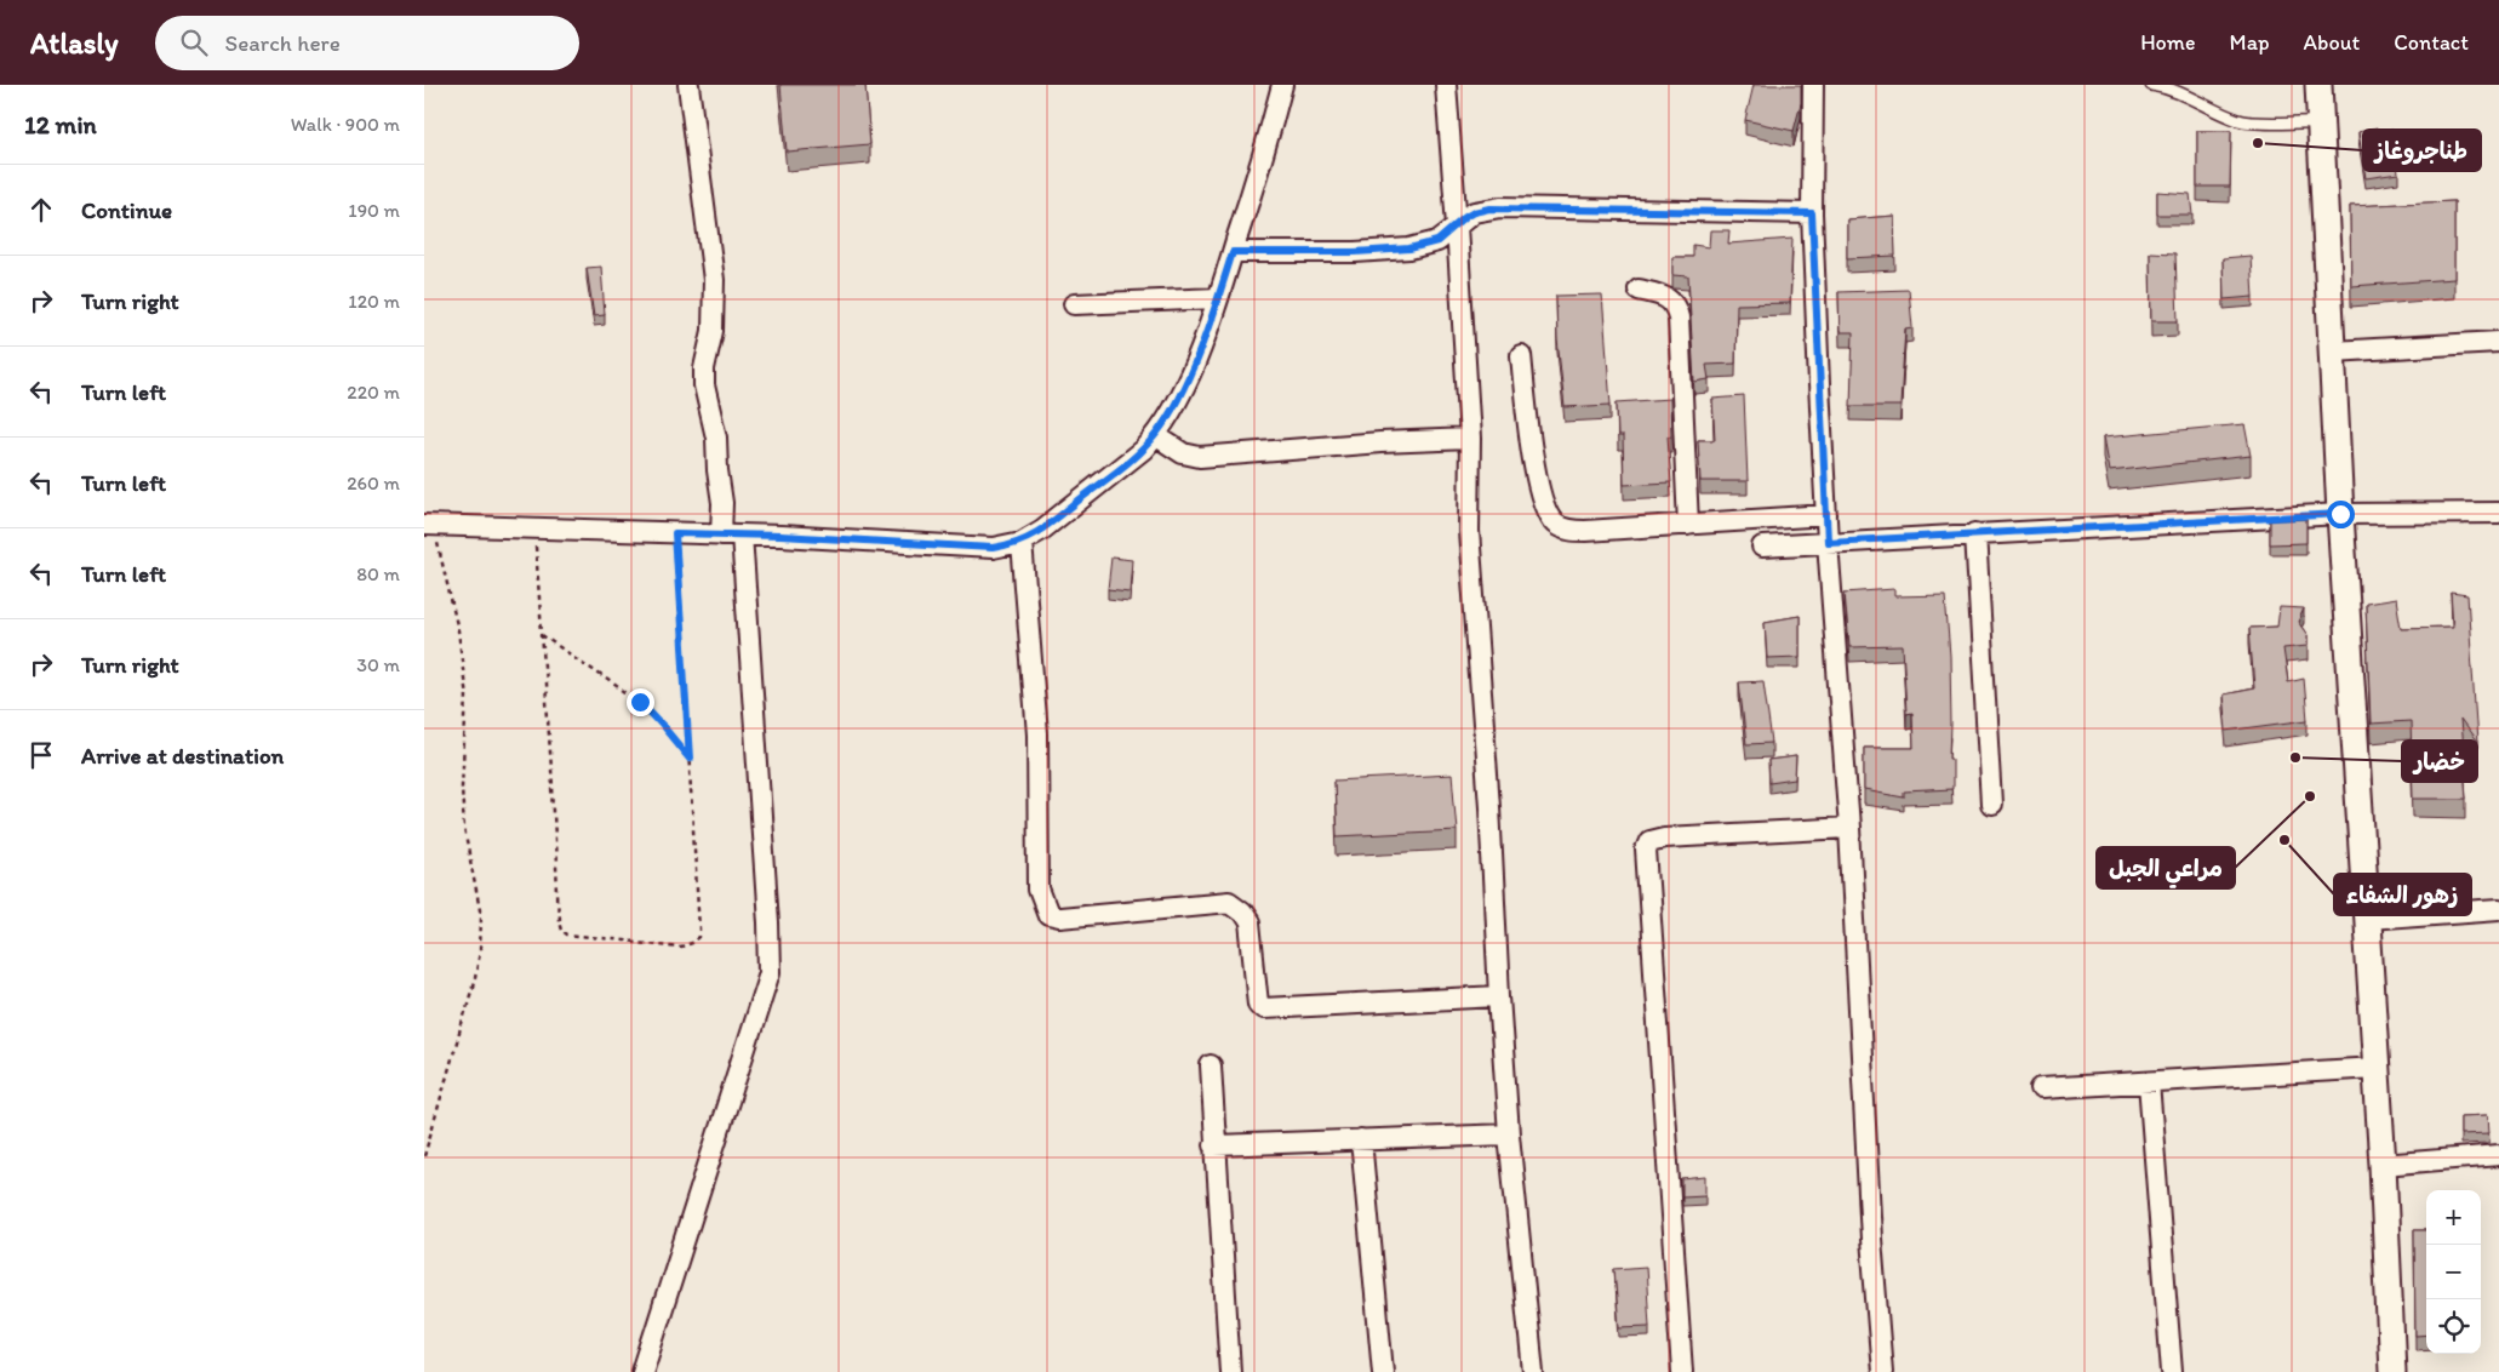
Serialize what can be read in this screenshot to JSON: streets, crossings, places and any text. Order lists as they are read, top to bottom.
{
  "places": [
    "طناجروغاز",
    "خضار",
    "مراعي الجبل",
    "زهور الشفاء"
  ],
  "page": {
    "header": "Atlasly",
    "search": "Search here",
    "nav": [
      "Home",
      "Map",
      "About",
      "Contact"
    ],
    "heading": ["12 min", "Walk · 900 m"],
    "list": [
      ["Continue", "190 m"],
      ["Turn right", "120 m"],
      ["Turn left", "220 m"],
      ["Turn left", "260 m"],
      ["Turn left", "80 m"],
      ["Turn right", "30 m"],
      "Arrive at destination"
    ],
    "map_buttons": ["+", "−"]
  }
}
